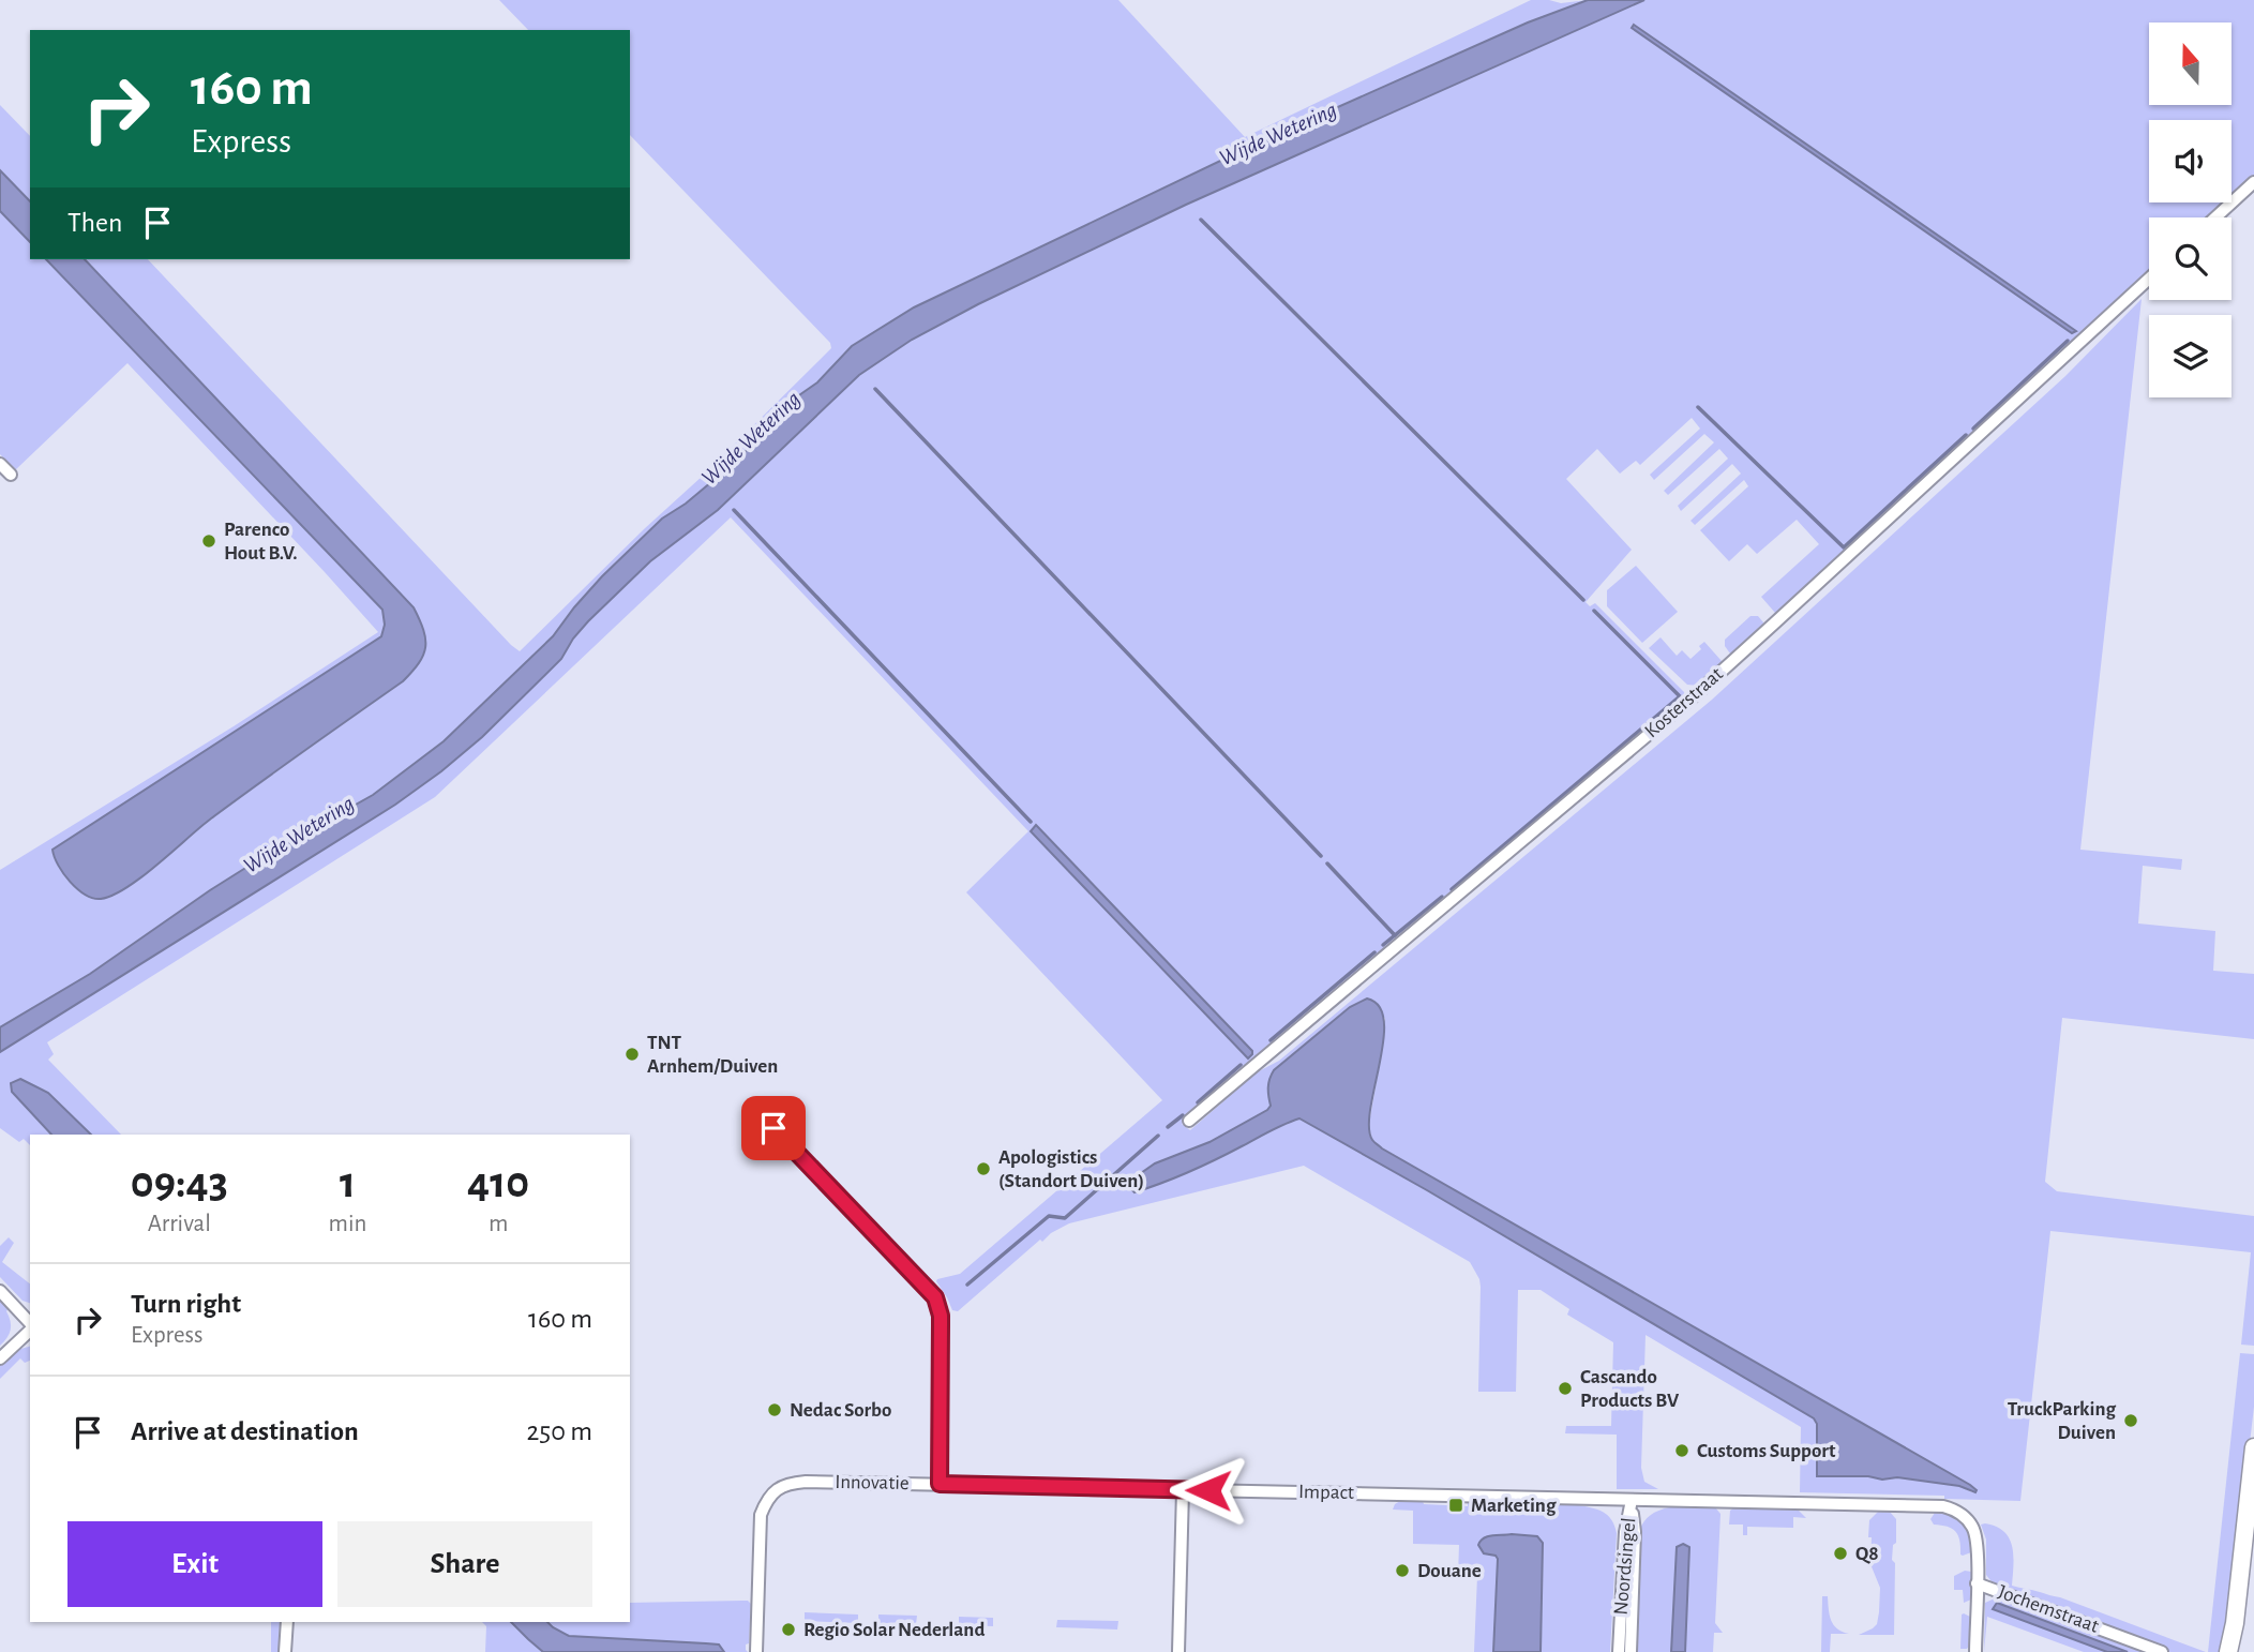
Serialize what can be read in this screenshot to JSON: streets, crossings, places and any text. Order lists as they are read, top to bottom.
{
  "streets": {
    "street": [
      "Kosterstraat",
      "Innovatie",
      "Impact",
      "Noordsingel",
      "Jochemstraat"
    ]
  },
  "crossings": [
    ["Innovatie", "Impact"],
    ["Impact", "Noordsingel"]
  ],
  "water": ["Wijde Wetering"],
  "places": {
    "other": [
      "Parenco Hout B.V.",
      "TNT Arnhem/Duiven",
      "Apologistics (Standort Duiven)",
      "Cascando Products BV",
      "Nedac Sorbo",
      "TruckParking Duiven",
      "Customs Support",
      "Q8",
      "Douane",
      "Regio Solar Nederland"
    ],
    "transit": ["Marketing"]
  },
  "north": "top",
  "page": {
    "turn": ["160 m", "Express"],
    "then": "Then",
    "eta": [
      "09:43",
      "Arrival",
      "1",
      "min",
      "410",
      "m"
    ],
    "list": [
      {
        "name": "Turn right",
        "note": "Express",
        "value": "160 m"
      },
      {
        "name": "Arrive at destination",
        "value": "250 m"
      }
    ],
    "buttons": ["Exit", "Share"]
  }
}
